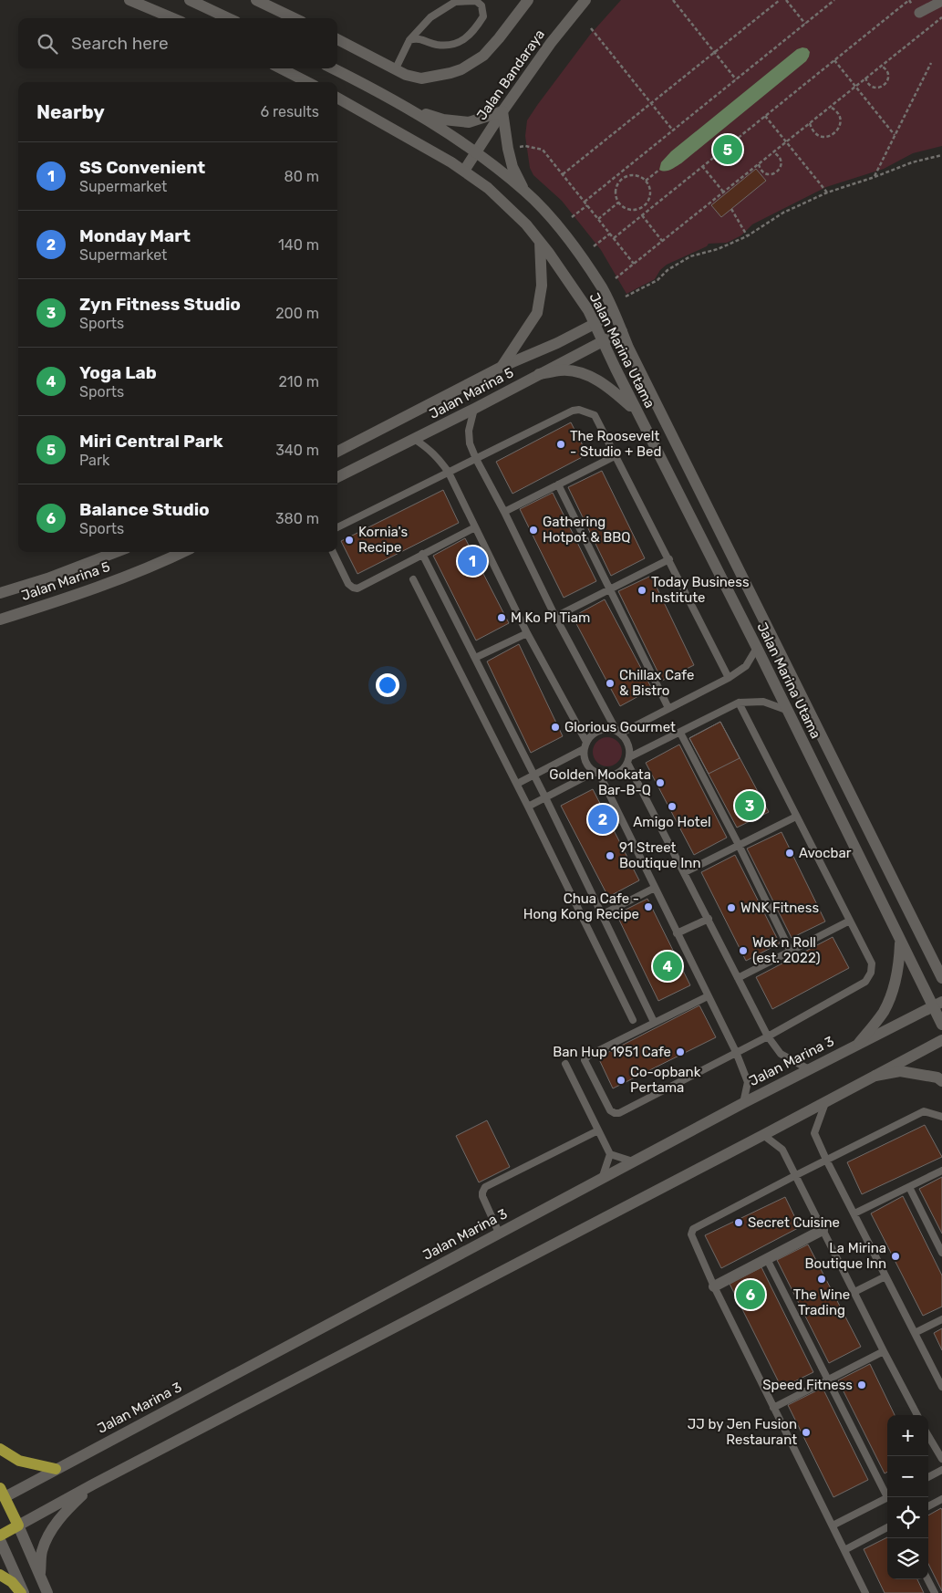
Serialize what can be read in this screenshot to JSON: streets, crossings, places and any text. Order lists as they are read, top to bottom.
{
  "streets": {
    "street": [
      "Jalan Bandaraya",
      "Jalan Marina Utama",
      "Jalan Marina 5",
      "Jalan Marina 3"
    ]
  },
  "crossings": [
    ["Jalan Bandaraya", "Jalan Marina Utama"],
    ["Jalan Marina Utama", "Jalan Marina 5"],
    ["Jalan Marina Utama", "Jalan Marina 3"]
  ],
  "places": [
    "The Roosevelt - Studio + Bed",
    "Gathering Hotpot & BBQ",
    "Kornia's Recipe",
    "Today Business Institute",
    "M Ko PI Tiam",
    "Chillax Cafe & Bistro",
    "Glorious Gourmet",
    "Golden Mookata Bar-B-Q",
    "Amigo Hotel",
    "Avocbar",
    "91 Street Boutique Inn",
    "Chua Cafe - Hong Kong Recipe",
    "WNK Fitness",
    "Wok n Roll (est. 2022)",
    "Ban Hup 1951 Cafe",
    "Co-opbank Pertama",
    "Secret Cuisine",
    "La Mirina Boutique Inn",
    "The Wine Trading",
    "Speed Fitness",
    "JJ by Jen Fusion Restaurant"
  ],
  "page": {
    "search": "Search here",
    "heading": ["Nearby", "6 results"],
    "pins": [
      "5",
      "1",
      "3",
      "2",
      "4",
      "6"
    ],
    "list": [
      {
        "mark": "1",
        "name": "SS Convenient",
        "note": "Supermarket",
        "value": "80 m"
      },
      {
        "mark": "2",
        "name": "Monday Mart",
        "note": "Supermarket",
        "value": "140 m"
      },
      {
        "mark": "3",
        "name": "Zyn Fitness Studio",
        "note": "Sports",
        "value": "200 m"
      },
      {
        "mark": "4",
        "name": "Yoga Lab",
        "note": "Sports",
        "value": "210 m"
      },
      {
        "mark": "5",
        "name": "Miri Central Park",
        "note": "Park",
        "value": "340 m"
      },
      {
        "mark": "6",
        "name": "Balance Studio",
        "note": "Sports",
        "value": "380 m"
      }
    ],
    "map_buttons": ["+", "−"]
  }
}
